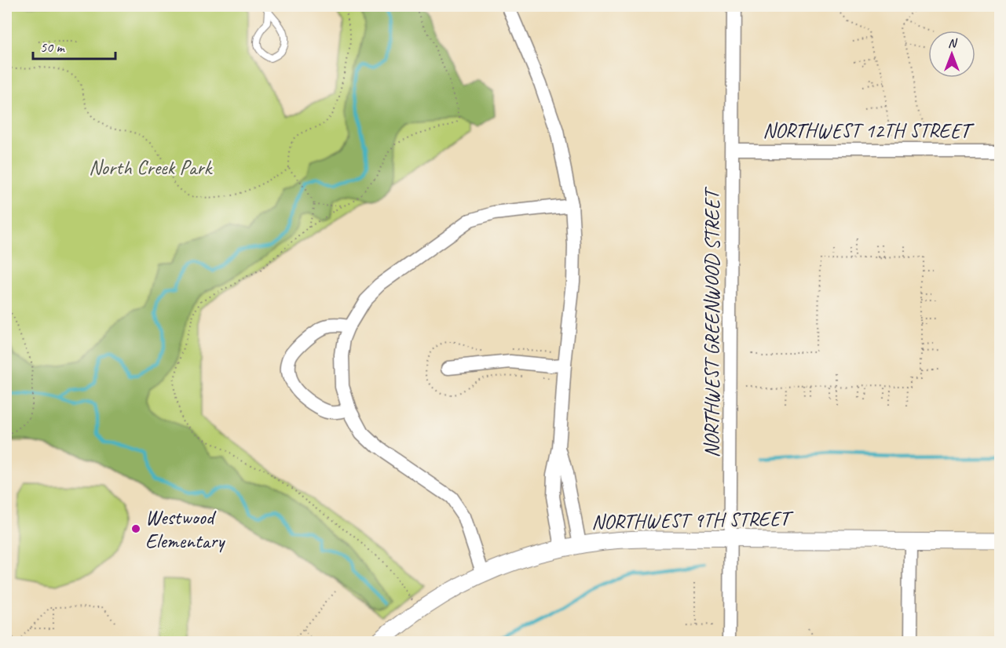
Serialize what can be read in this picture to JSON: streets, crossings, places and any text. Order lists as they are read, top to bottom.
{
  "streets": {
    "street": ["NORTHWEST 12TH STREET", "NORTHWEST GREENWOOD STREET", "NORTHWEST 9TH STREET"]
  },
  "crossings": [
    ["NORTHWEST 12TH STREET", "NORTHWEST GREENWOOD STREET"],
    ["NORTHWEST GREENWOOD STREET", "NORTHWEST 9TH STREET"]
  ],
  "parks": ["North Creek Park"],
  "places": ["Westwood Elementary"],
  "scale_bar": "50 m",
  "north": "top"
}
